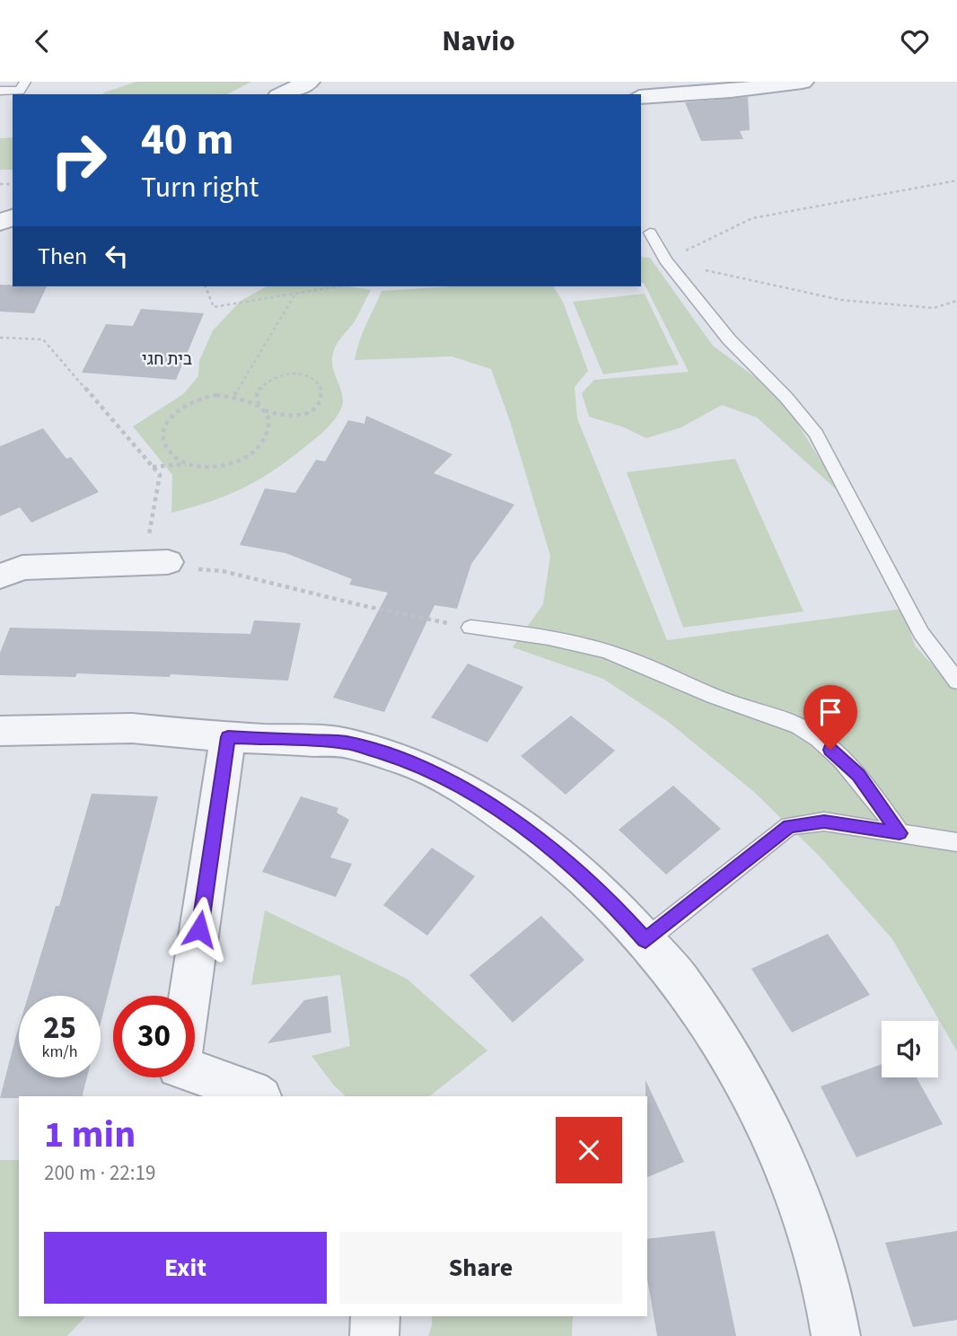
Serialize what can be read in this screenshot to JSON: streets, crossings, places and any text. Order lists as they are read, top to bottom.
{
  "districts": ["בית חגי"],
  "page": {
    "header": "Navio",
    "turn": ["40 m", "Turn right"],
    "then": "Then",
    "speed": "25 km/h",
    "limit": "30",
    "heading": ["1 min", "200 m · 22:19"],
    "buttons": ["Exit", "Share"]
  }
}
